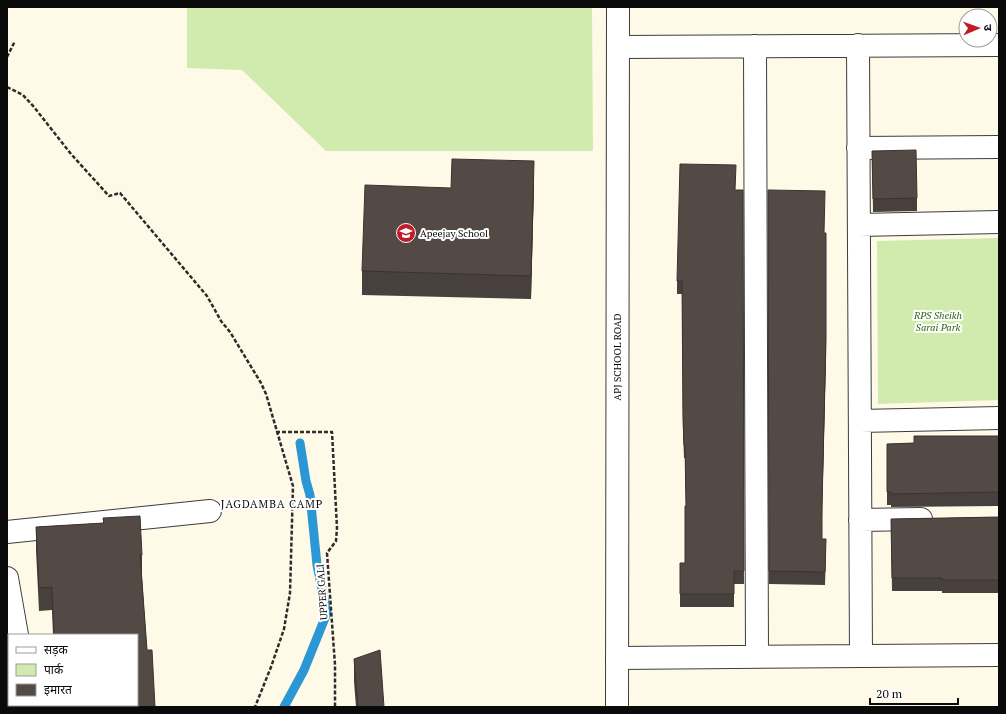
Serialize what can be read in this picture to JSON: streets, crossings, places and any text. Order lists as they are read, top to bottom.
{
  "streets": {
    "street": ["APJ SCHOOL ROAD"],
    "path": ["UPPER GALI"]
  },
  "districts": ["JAGDAMBA CAMP"],
  "parks": ["RPS Sheikh Sarai Park"],
  "places": {
    "school or university": ["Apeejay School"]
  },
  "legend": ["सड़क", "पार्क", "इमारत"],
  "scale_bar": "20 m",
  "north": "right"
}
